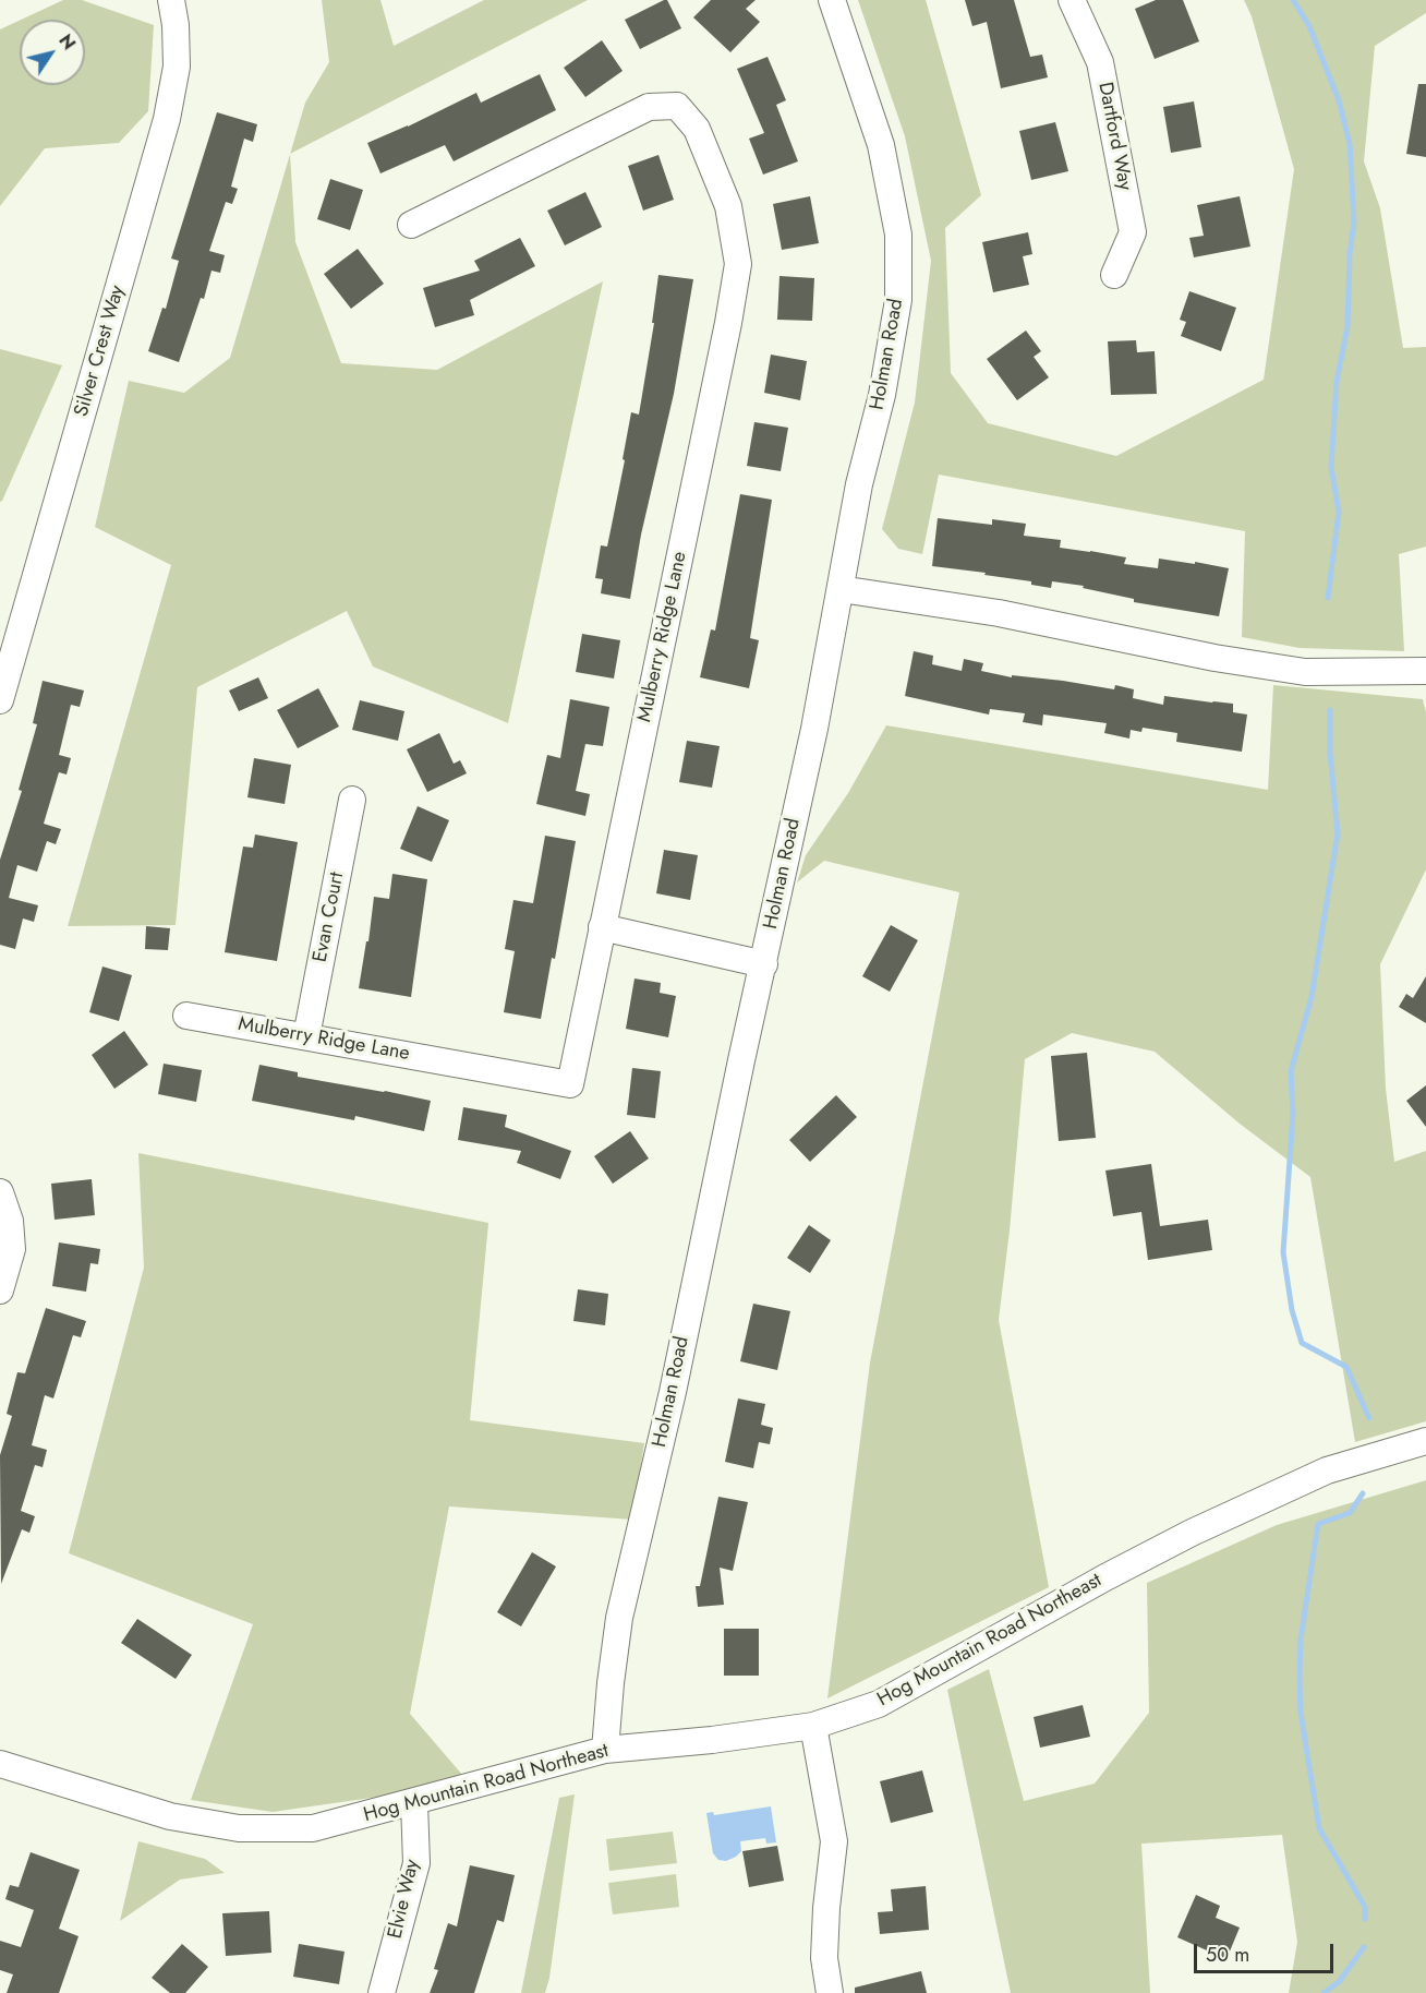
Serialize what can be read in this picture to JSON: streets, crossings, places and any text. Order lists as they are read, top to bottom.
{
  "streets": {
    "street": [
      "Dartford Way",
      "Silver Crest Way",
      "Holman Road",
      "Mulberry Ridge Lane",
      "Evan Court",
      "Hog Mountain Road Northeast",
      "Elvie Way"
    ]
  },
  "crossings": [
    ["Holman Road", "Hog Mountain Road Northeast"],
    ["Mulberry Ridge Lane", "Evan Court"],
    ["Hog Mountain Road Northeast", "Elvie Way"]
  ],
  "scale_bar": "50 m",
  "north": "top right"
}
